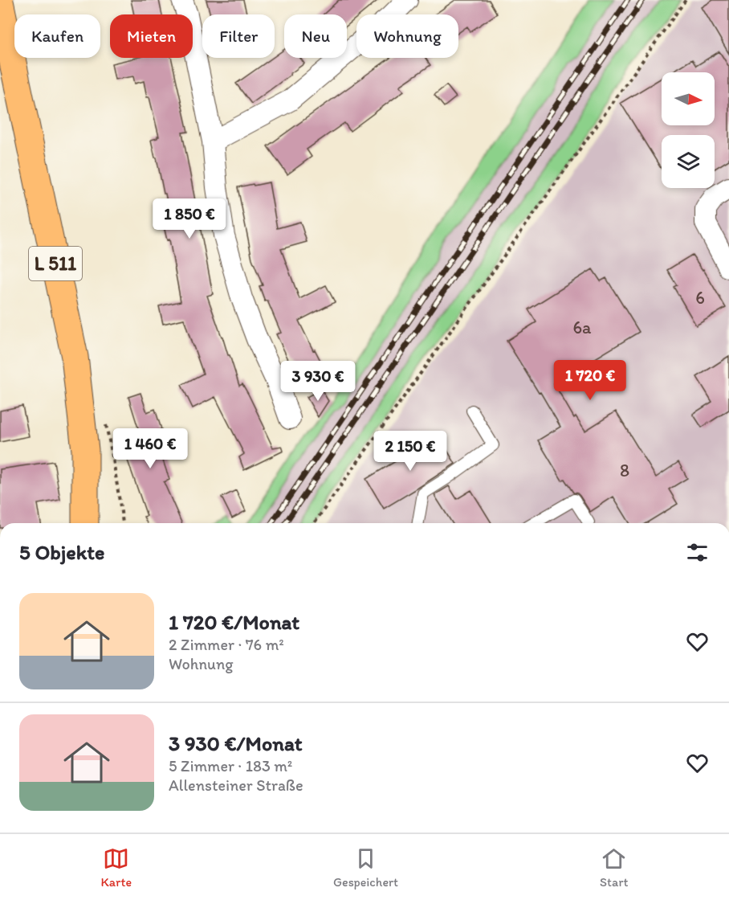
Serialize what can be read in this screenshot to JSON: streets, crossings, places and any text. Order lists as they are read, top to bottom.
{
  "streets": {
    "main road": ["L 511"]
  },
  "house_numbers": ["6", "6a", "8"],
  "north": "right",
  "page": {
    "chip": [
      "Kaufen",
      "Mieten",
      "Filter",
      "Neu",
      "Wohnung"
    ],
    "price": [
      "1 850 €",
      "1 720 €",
      "3 930 €",
      "1 460 €",
      "2 150 €"
    ],
    "heading": "5 Objekte",
    "list": [
      {
        "name": "1 720 €/Monat",
        "note": "2 Zimmer · 76 m² · Wohnung"
      },
      {
        "name": "3 930 €/Monat",
        "note": "5 Zimmer · 183 m² · Allensteiner Straße"
      }
    ],
    "tabs": ["Karte", "Gespeichert", "Start"]
  }
}
